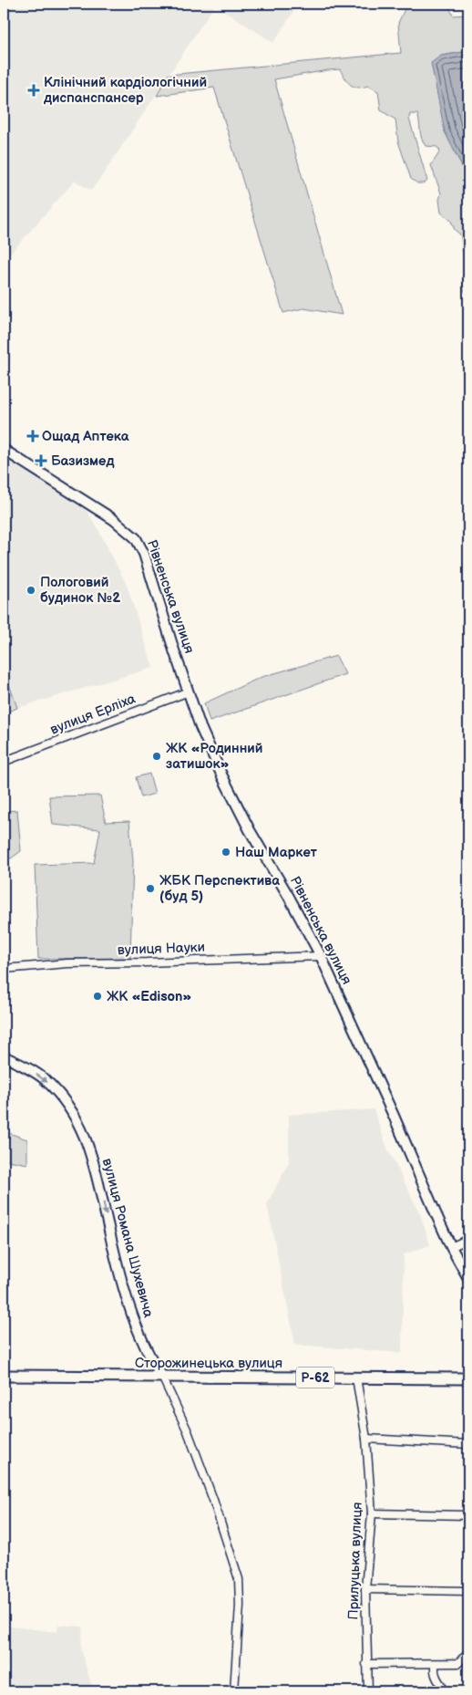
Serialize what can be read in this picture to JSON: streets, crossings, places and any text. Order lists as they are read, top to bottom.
{
  "streets": {
    "main road": ["Сторожинецька вулиця", "Р-62"],
    "street": [
      "Рівненська вулиця",
      "вулиця Ерліха",
      "вулиця Науки",
      "вулиця Романа Шухевича",
      "Прилуцька вулиця"
    ]
  },
  "crossings": [
    ["Рівненська вулиця", "вулиця Ерліха"],
    ["Рівненська вулиця", "вулиця Науки"],
    ["вулиця Романа Шухевича", "Сторожинецька вулиця"],
    ["Сторожинецька вулиця", "Прилуцька вулиця"]
  ],
  "one_way": ["вулиця Романа Шухевича"],
  "places": {
    "health": ["Клінічний кардіологічний диспанспансер", "Ощад Аптека", "Базизмед"],
    "other": [
      "Пологовий будинок №2",
      "ЖК «Родинний затишок»",
      "Наш Маркет",
      "ЖБК Перспектива (буд 5)",
      "ЖК «Edison»"
    ]
  }
}
